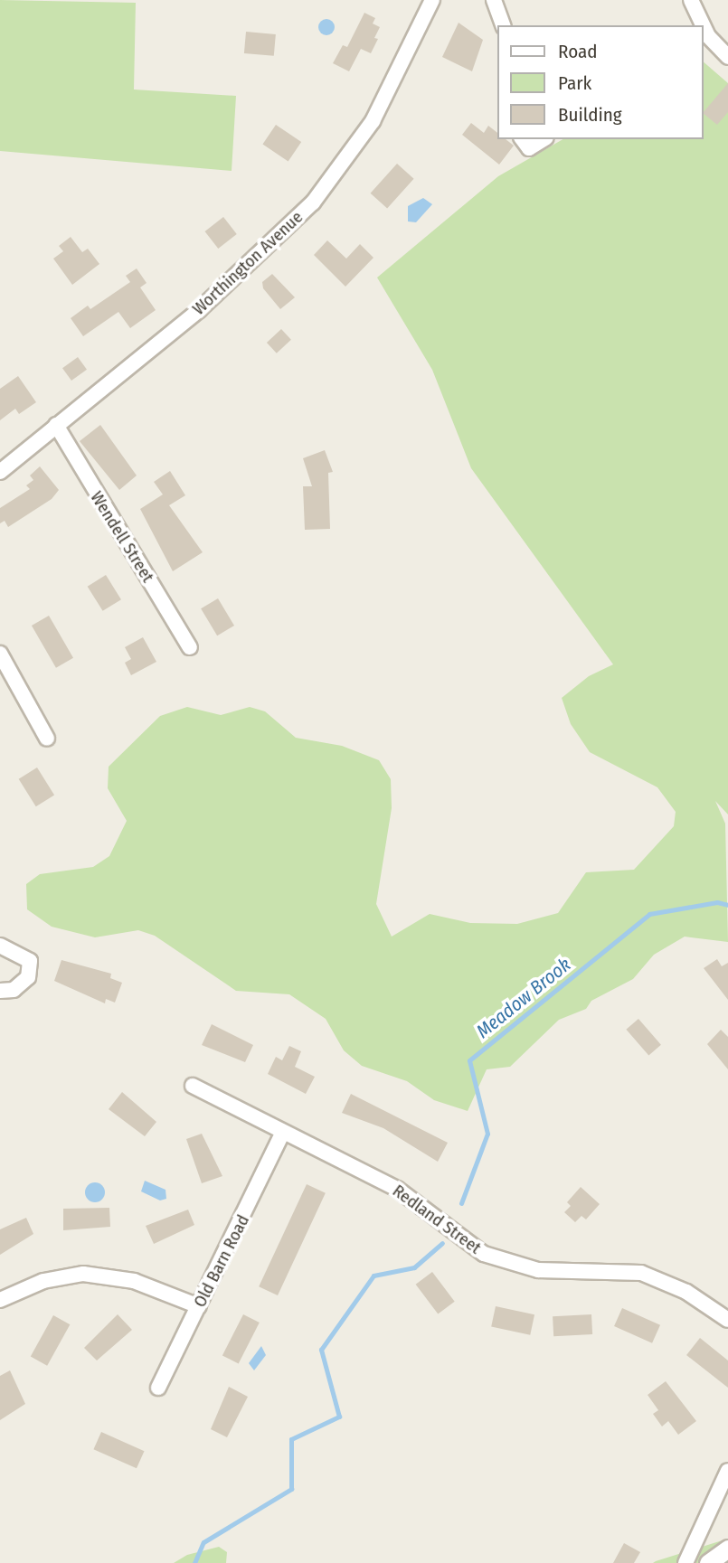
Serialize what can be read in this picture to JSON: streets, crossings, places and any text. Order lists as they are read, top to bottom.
{
  "streets": {
    "street": [
      "Worthington Avenue",
      "Wendell Street",
      "Redland Street",
      "Old Barn Road"
    ]
  },
  "crossings": [
    ["Worthington Avenue", "Wendell Street"],
    ["Redland Street", "Old Barn Road"]
  ],
  "water": ["Meadow Brook"],
  "legend": ["Road", "Park", "Building"]
}
